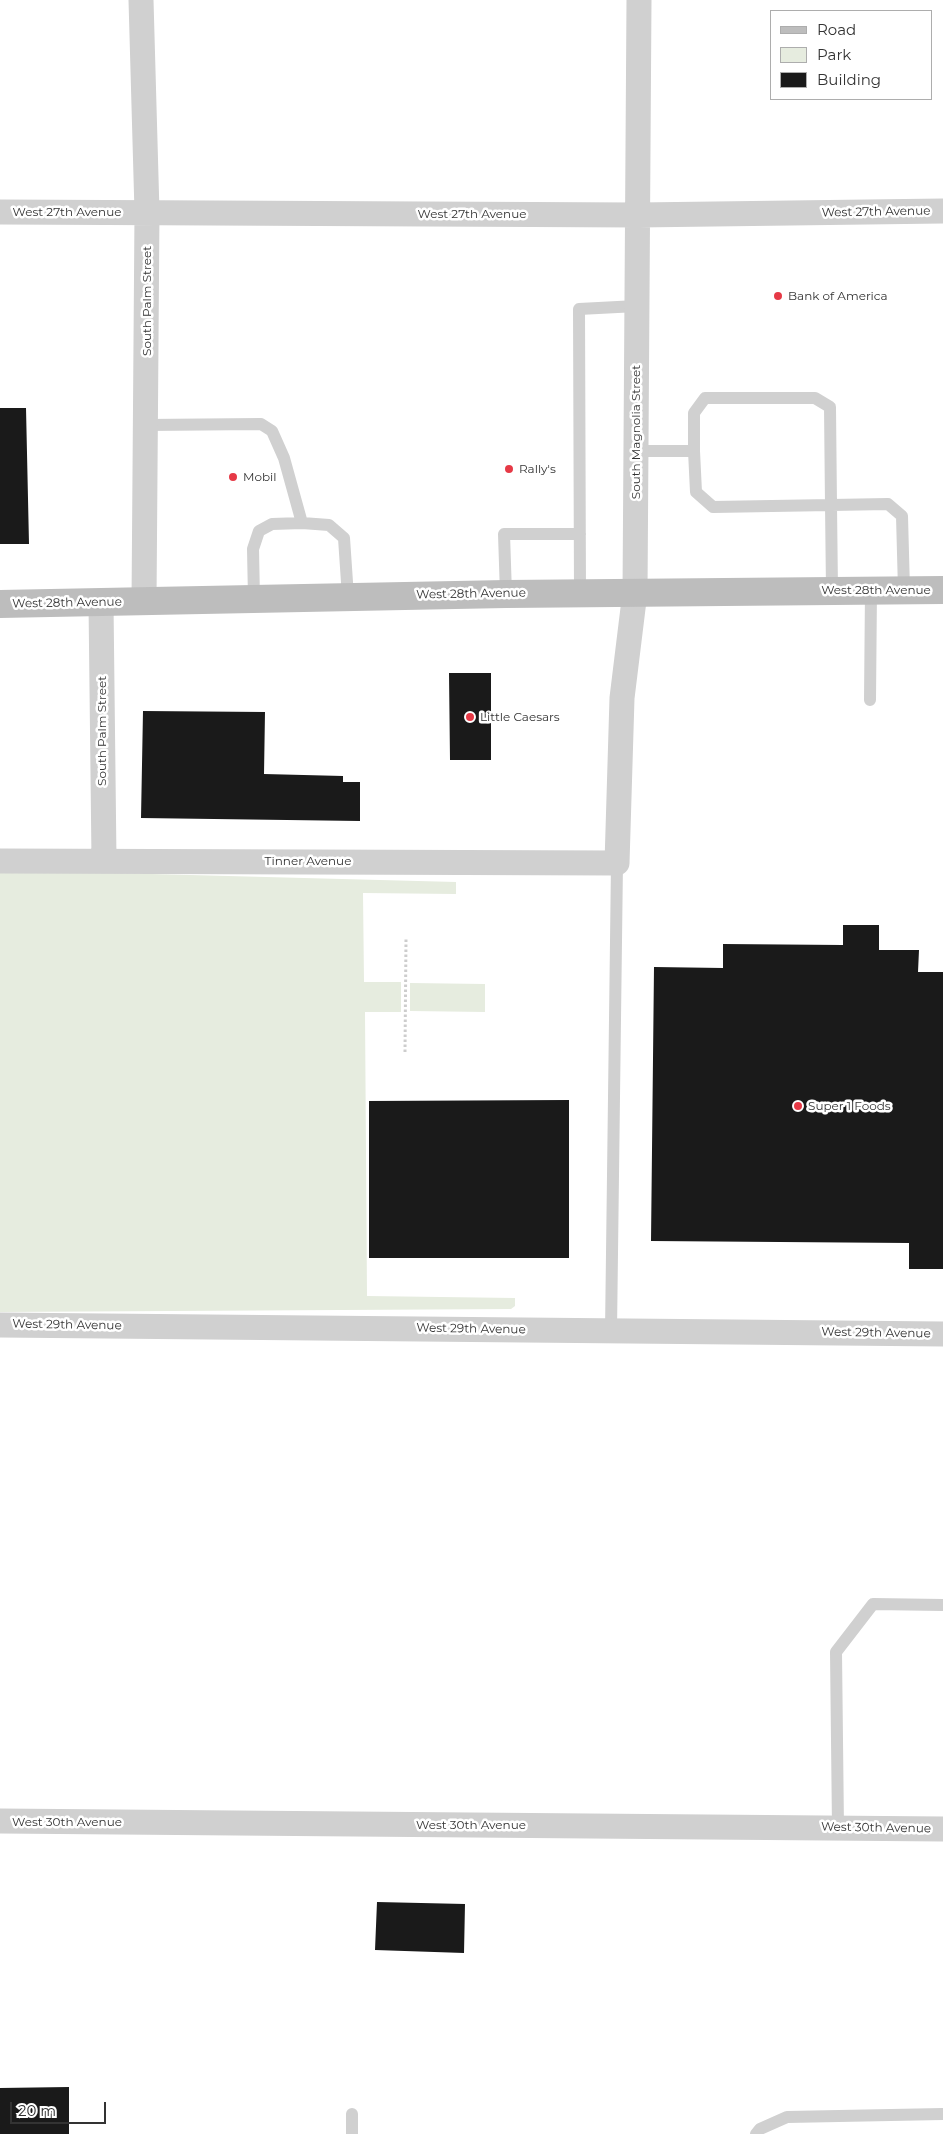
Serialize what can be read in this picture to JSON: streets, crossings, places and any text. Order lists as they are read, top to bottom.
{
  "streets": {
    "main road": ["West 28th Avenue"],
    "street": [
      "West 27th Avenue",
      "South Palm Street",
      "South Magnolia Street",
      "Tinner Avenue",
      "West 29th Avenue",
      "West 30th Avenue"
    ]
  },
  "crossings": [
    ["West 27th Avenue", "South Palm Street"],
    ["West 27th Avenue", "South Magnolia Street"],
    ["South Palm Street", "West 28th Avenue"],
    ["South Palm Street", "Tinner Avenue"],
    ["South Magnolia Street", "West 28th Avenue"],
    ["South Magnolia Street", "Tinner Avenue"]
  ],
  "places": [
    "Bank of America",
    "Rally's",
    "Mobil",
    "Little Caesars",
    "Super 1 Foods"
  ],
  "legend": ["Road", "Park", "Building"],
  "scale_bar": "20 m"
}
